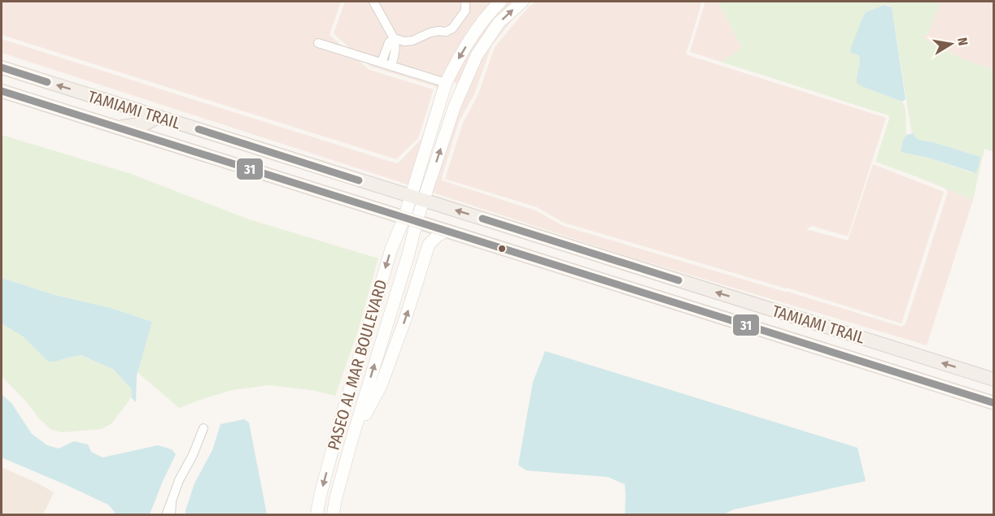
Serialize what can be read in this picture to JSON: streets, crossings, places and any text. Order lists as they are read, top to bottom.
{
  "streets": {
    "main road": ["TAMIAMI TRAIL", "PASEO AL MAR BOULEVARD"]
  },
  "crossings": [
    ["TAMIAMI TRAIL", "PASEO AL MAR BOULEVARD"]
  ],
  "lines": ["transit line 31"],
  "north": "right"
}
